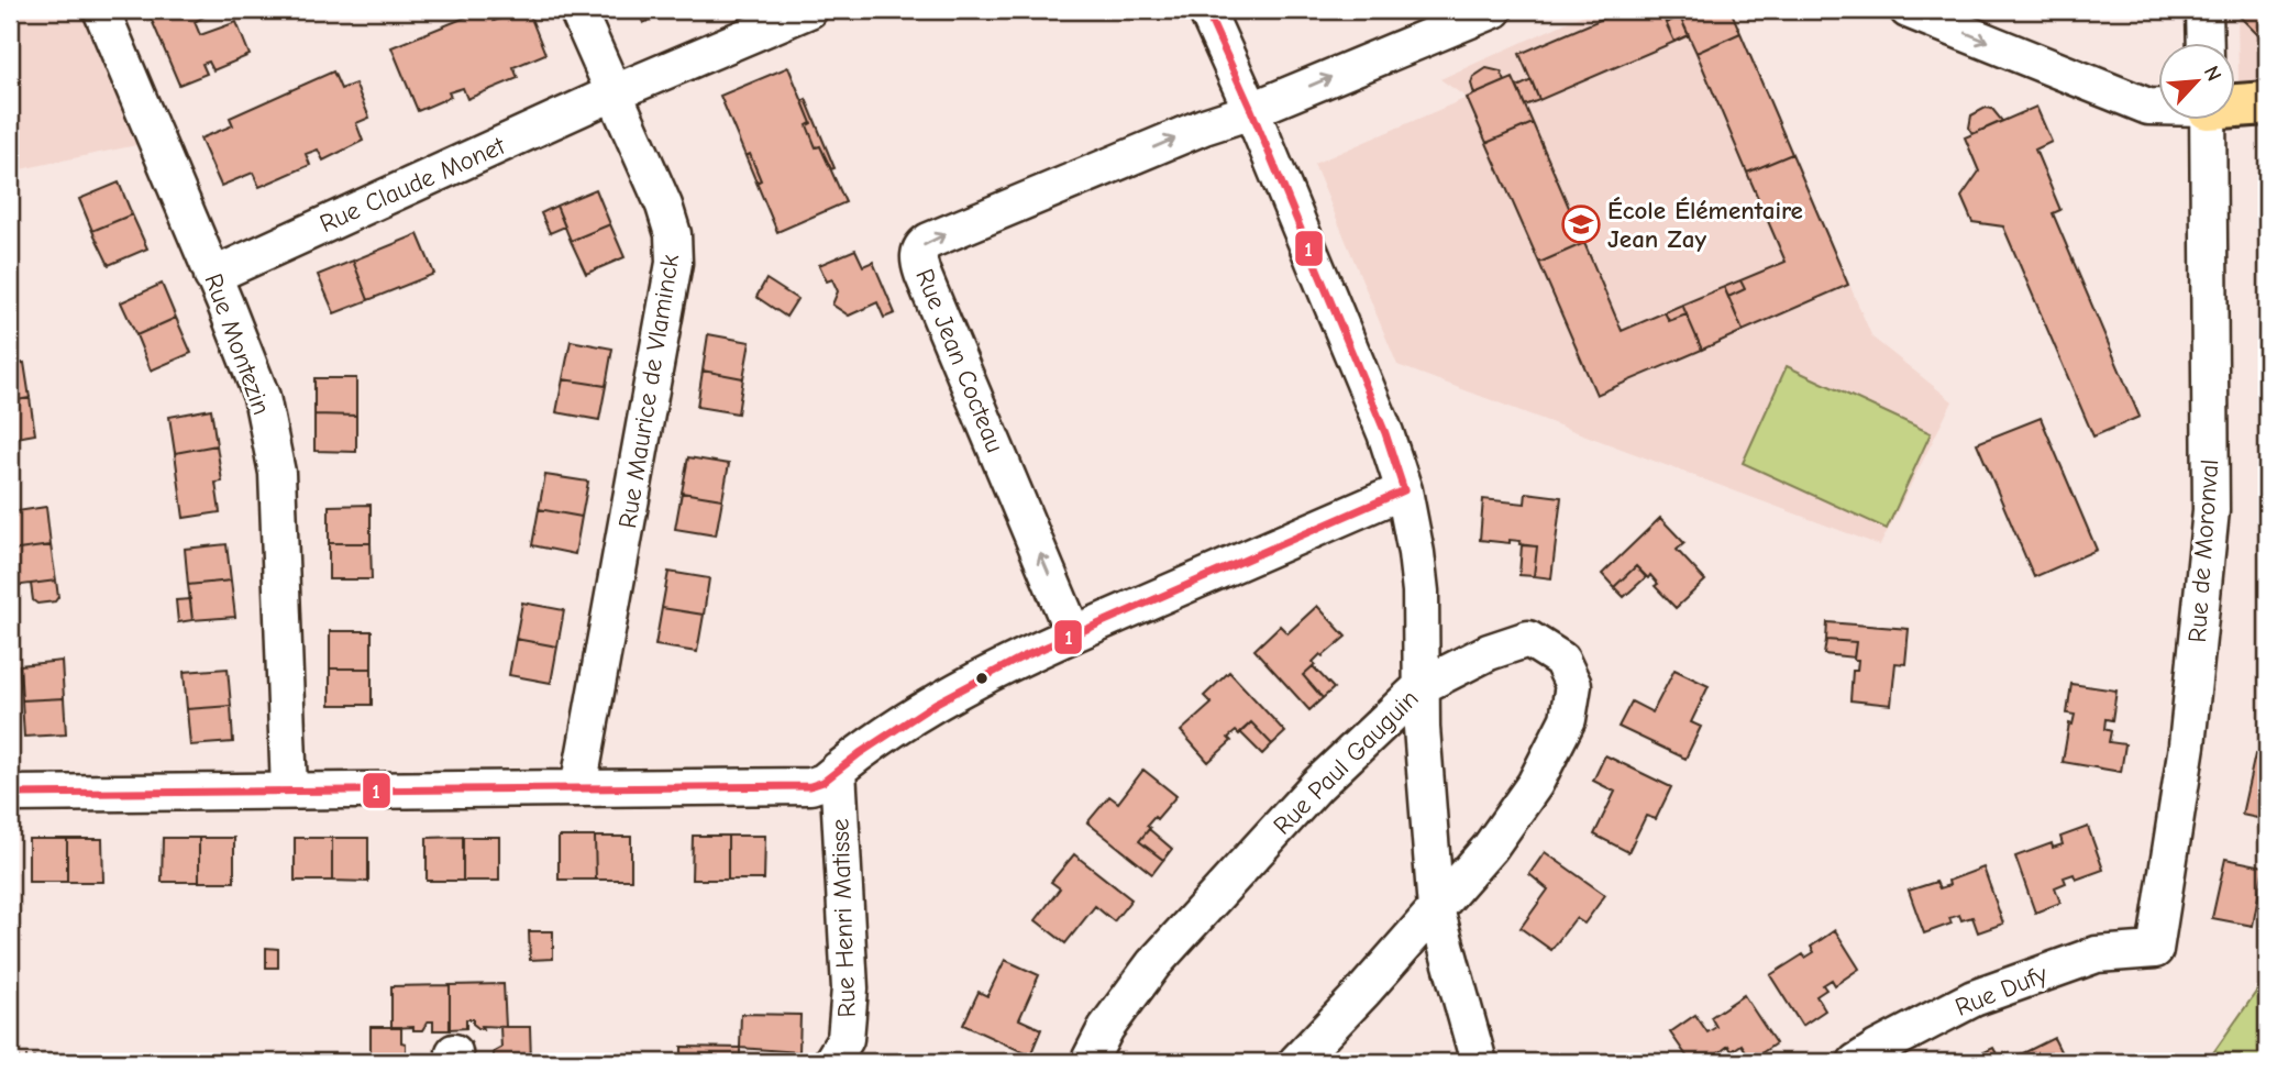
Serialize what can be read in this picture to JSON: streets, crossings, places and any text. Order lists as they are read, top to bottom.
{
  "streets": {
    "street": [
      "Rue Claude Monet",
      "Rue Montezin",
      "Rue Jean Cocteau",
      "Rue Maurice de Vlaminck",
      "Rue de Moronval",
      "Rue Paul Gauguin",
      "Rue Henri Matisse",
      "Rue Dufy"
    ]
  },
  "crossings": [
    ["Rue Claude Monet", "Rue Montezin"],
    ["Rue Claude Monet", "Rue Maurice de Vlaminck"],
    ["Rue de Moronval", "Rue Dufy"]
  ],
  "places": {
    "school or university": ["École Élémentaire Jean Zay"]
  },
  "lines": ["transit line 1"],
  "north": "top right"
}
